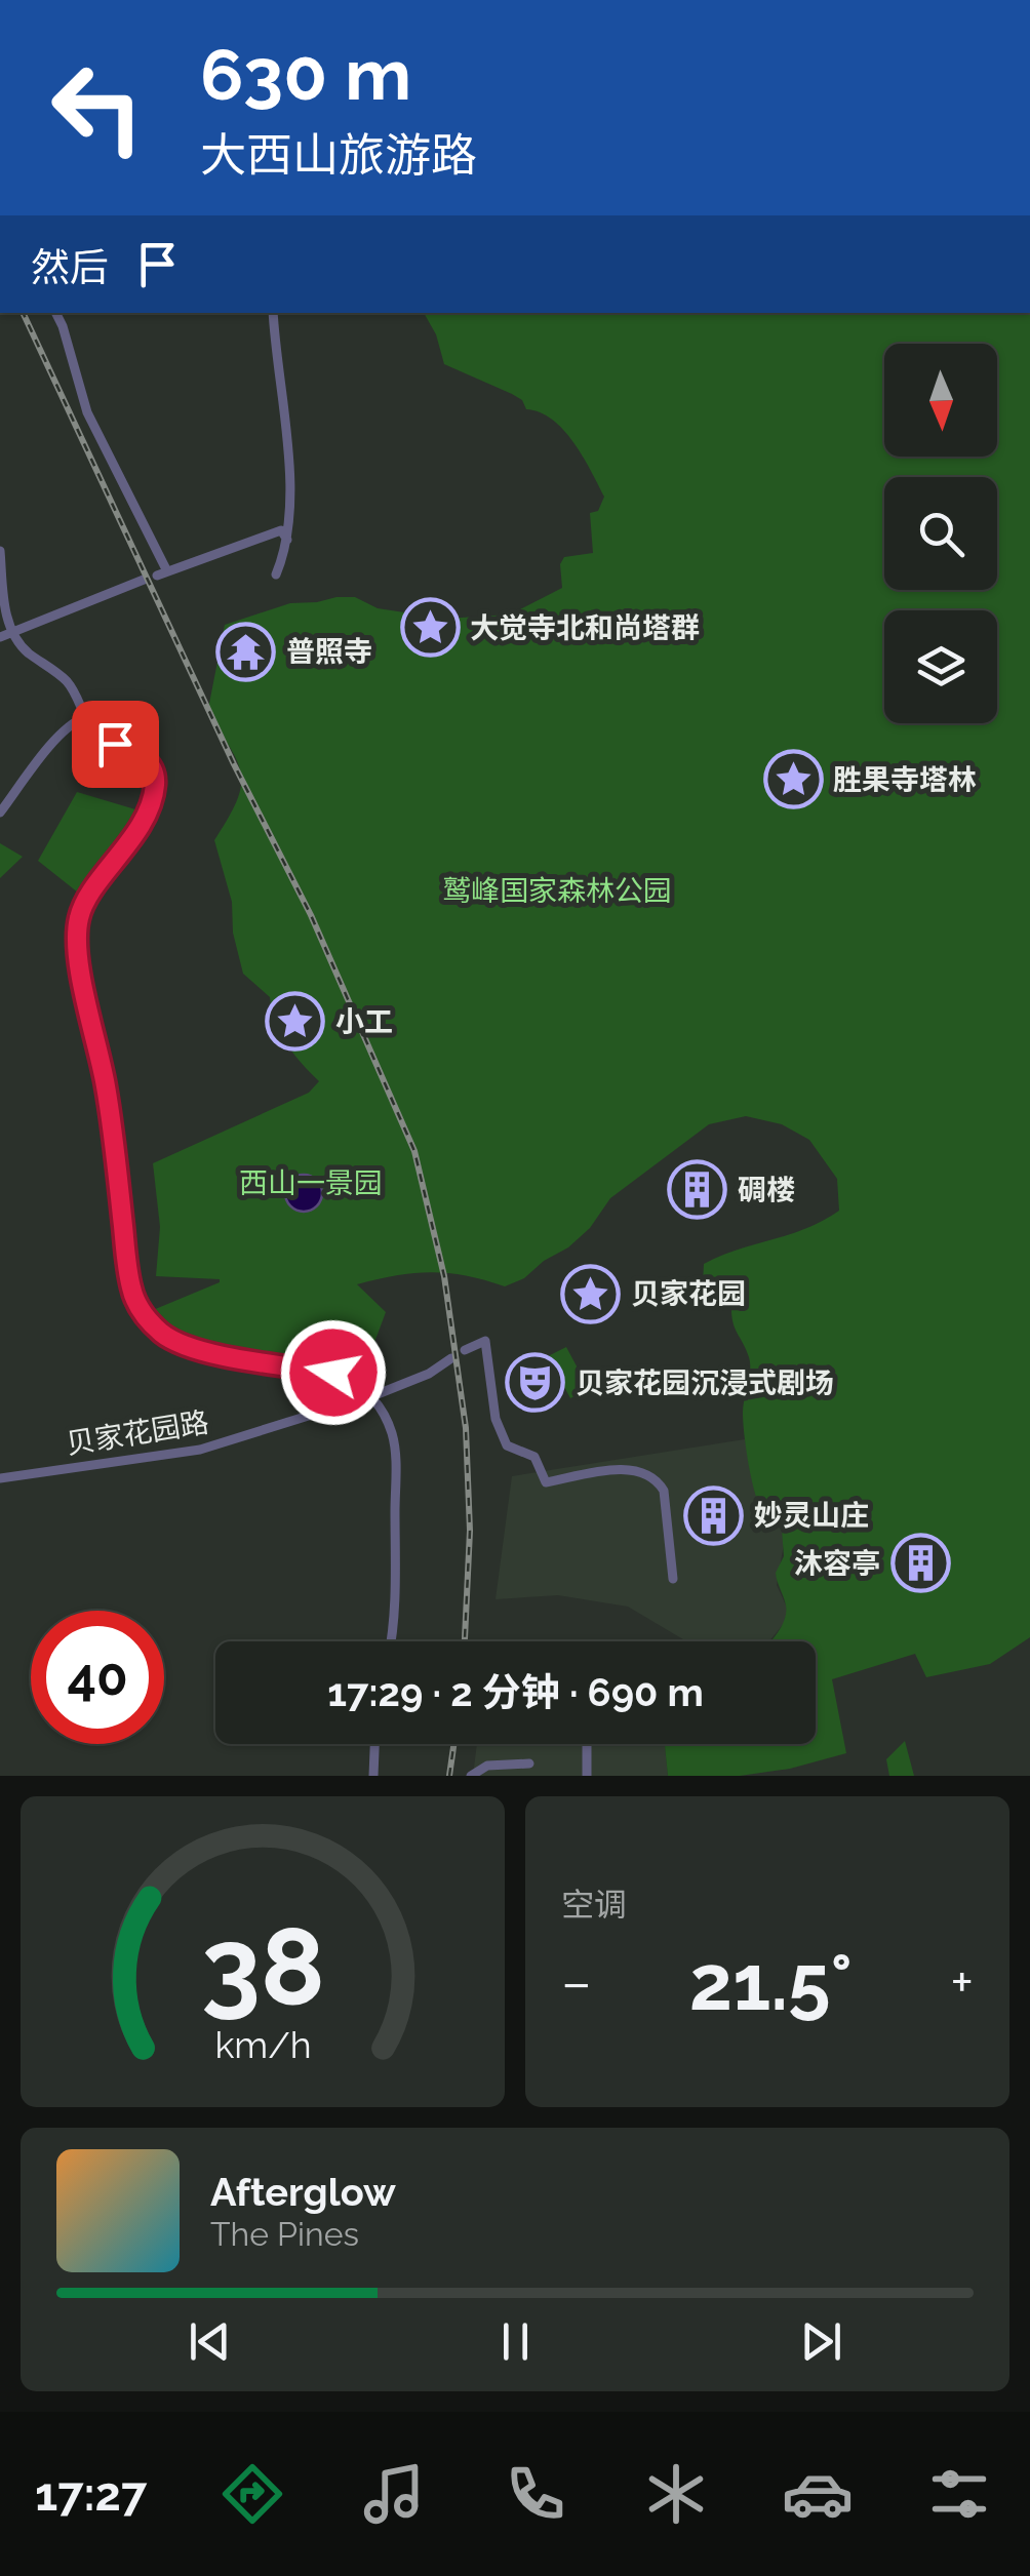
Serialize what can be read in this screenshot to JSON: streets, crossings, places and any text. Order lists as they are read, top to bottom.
{
  "streets": {
    "street": ["贝家花园路"]
  },
  "parks": ["鹫峰国家森林公园", "西山一景园"],
  "places": {
    "place": [
      "大觉寺北和尚塔群",
      "胜果寺塔林",
      "小工",
      "贝家花园"
    ],
    "temple": ["普照寺"],
    "building": ["碉楼", "妙灵山庄", "沐容亭"],
    "theatre": ["贝家花园沉浸式剧场"]
  },
  "north": "bottom",
  "page": {
    "turn": ["630 m", "大西山旅游路"],
    "then": "然后",
    "limit": "40",
    "trip": "17:29 · 2 分钟 · 690 m",
    "tile": "空调",
    "heat": ["−", "21.5°", "+"],
    "song": ["Afterglow", "The Pines"],
    "tabs": "17:27",
    "gauge": ["38", "km/h"]
  }
}
